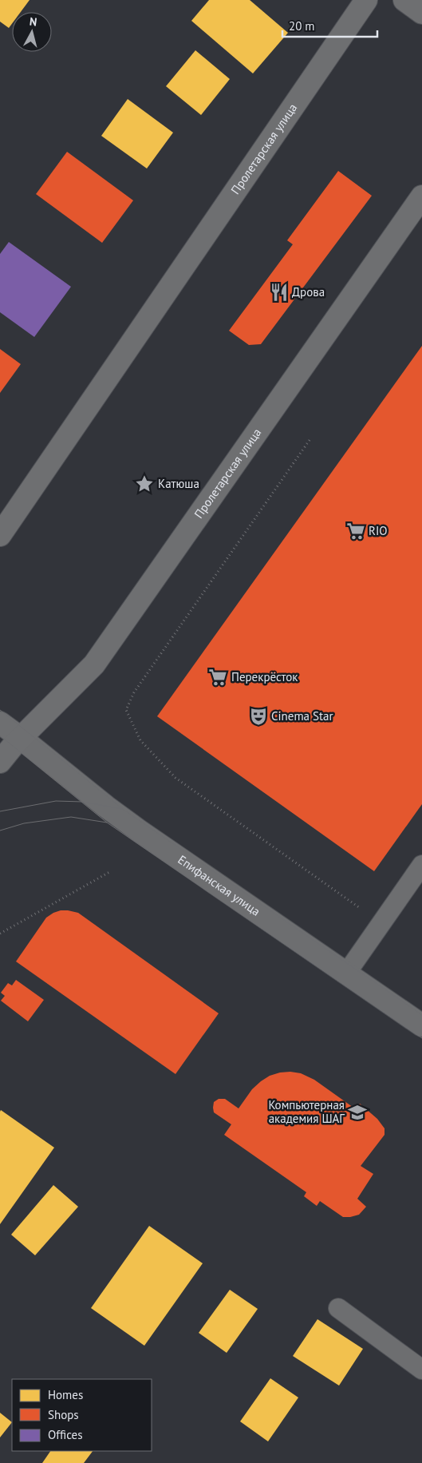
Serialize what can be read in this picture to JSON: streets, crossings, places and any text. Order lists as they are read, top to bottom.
{
  "streets": {
    "main road": ["Пролетарская улица"],
    "street": ["Епифанская улица"]
  },
  "crossings": [
    ["Пролетарская улица", "Епифанская улица"]
  ],
  "places": {
    "restaurant": ["Дрова"],
    "place": ["Катюша"],
    "supermarket": ["RIO", "Перекрёсток"],
    "theatre": ["Cinema Star"],
    "school or university": ["Компьютерная академия ШАГ"]
  },
  "legend": ["Homes", "Shops", "Offices"],
  "scale_bar": "20 m",
  "north": "top"
}
